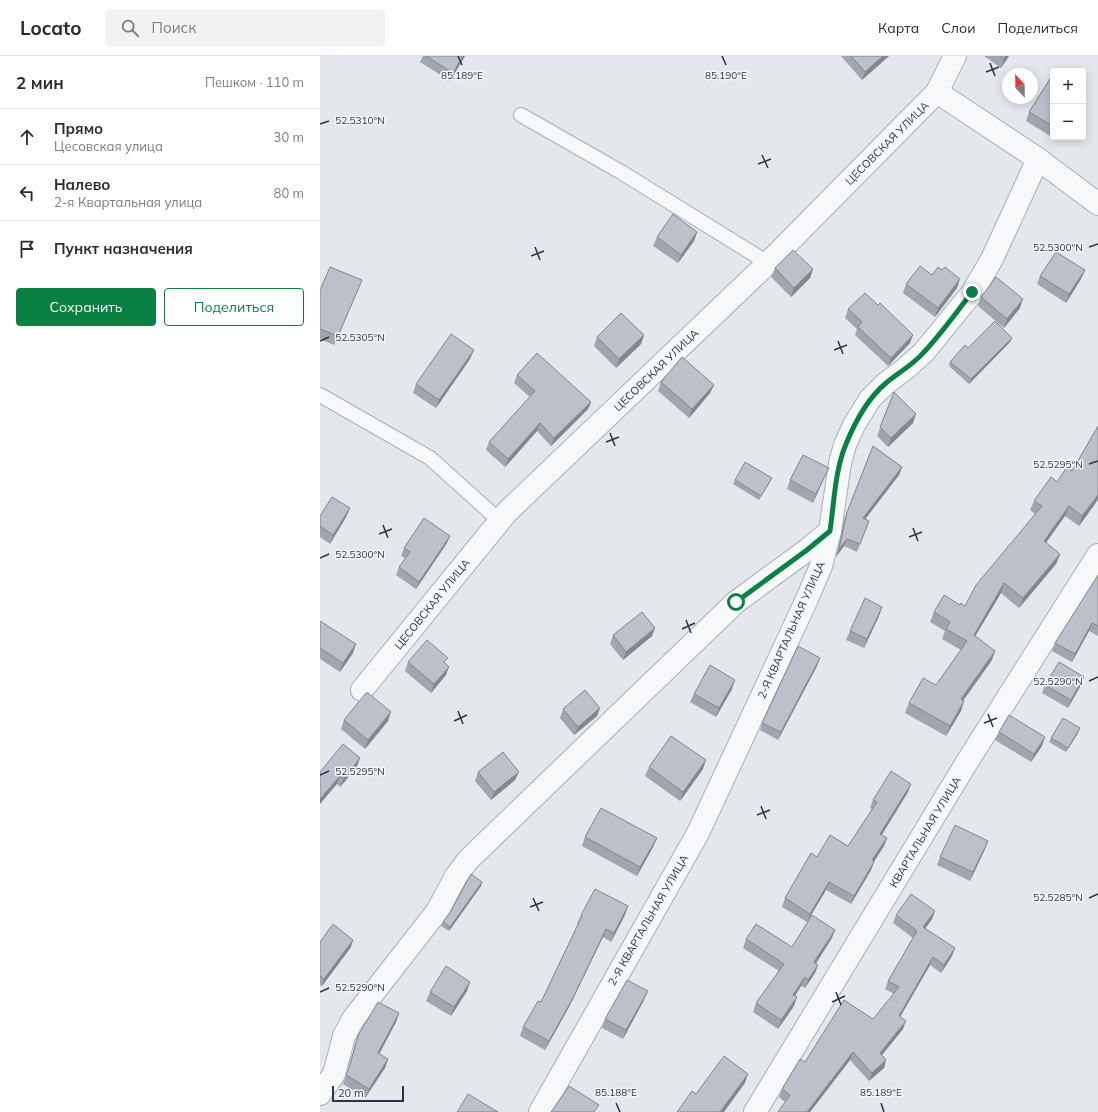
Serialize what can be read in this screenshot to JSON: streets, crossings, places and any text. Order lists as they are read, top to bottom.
{
  "streets": {
    "street": ["ЦЕСОВСКАЯ УЛИЦА", "2-Я КВАРТАЛЬНАЯ УЛИЦА", "КВАРТАЛЬНАЯ УЛИЦА"]
  },
  "scale_bar": "20 m",
  "north": "top",
  "page": {
    "header": "Locato",
    "search": "Поиск",
    "nav": ["Карта", "Слои", "Поделиться"],
    "heading": ["2 мин", "Пешком · 110 m"],
    "map_buttons": ["+", "−"],
    "list": [
      ["Прямо", "Цесовская улица", "30 m"],
      ["Налево", "2-я Квартальная улица", "80 m"],
      "Пункт назначения"
    ],
    "buttons": ["Сохранить", "Поделиться"],
    "scale": "20 m"
  },
  "coordinates": [
    "85.189°E",
    "85.190°E",
    "52.5310°N",
    "52.5300°N",
    "52.5305°N",
    "52.5295°N",
    "52.5290°N",
    "52.5285°N",
    "85.188°E"
  ]
}
